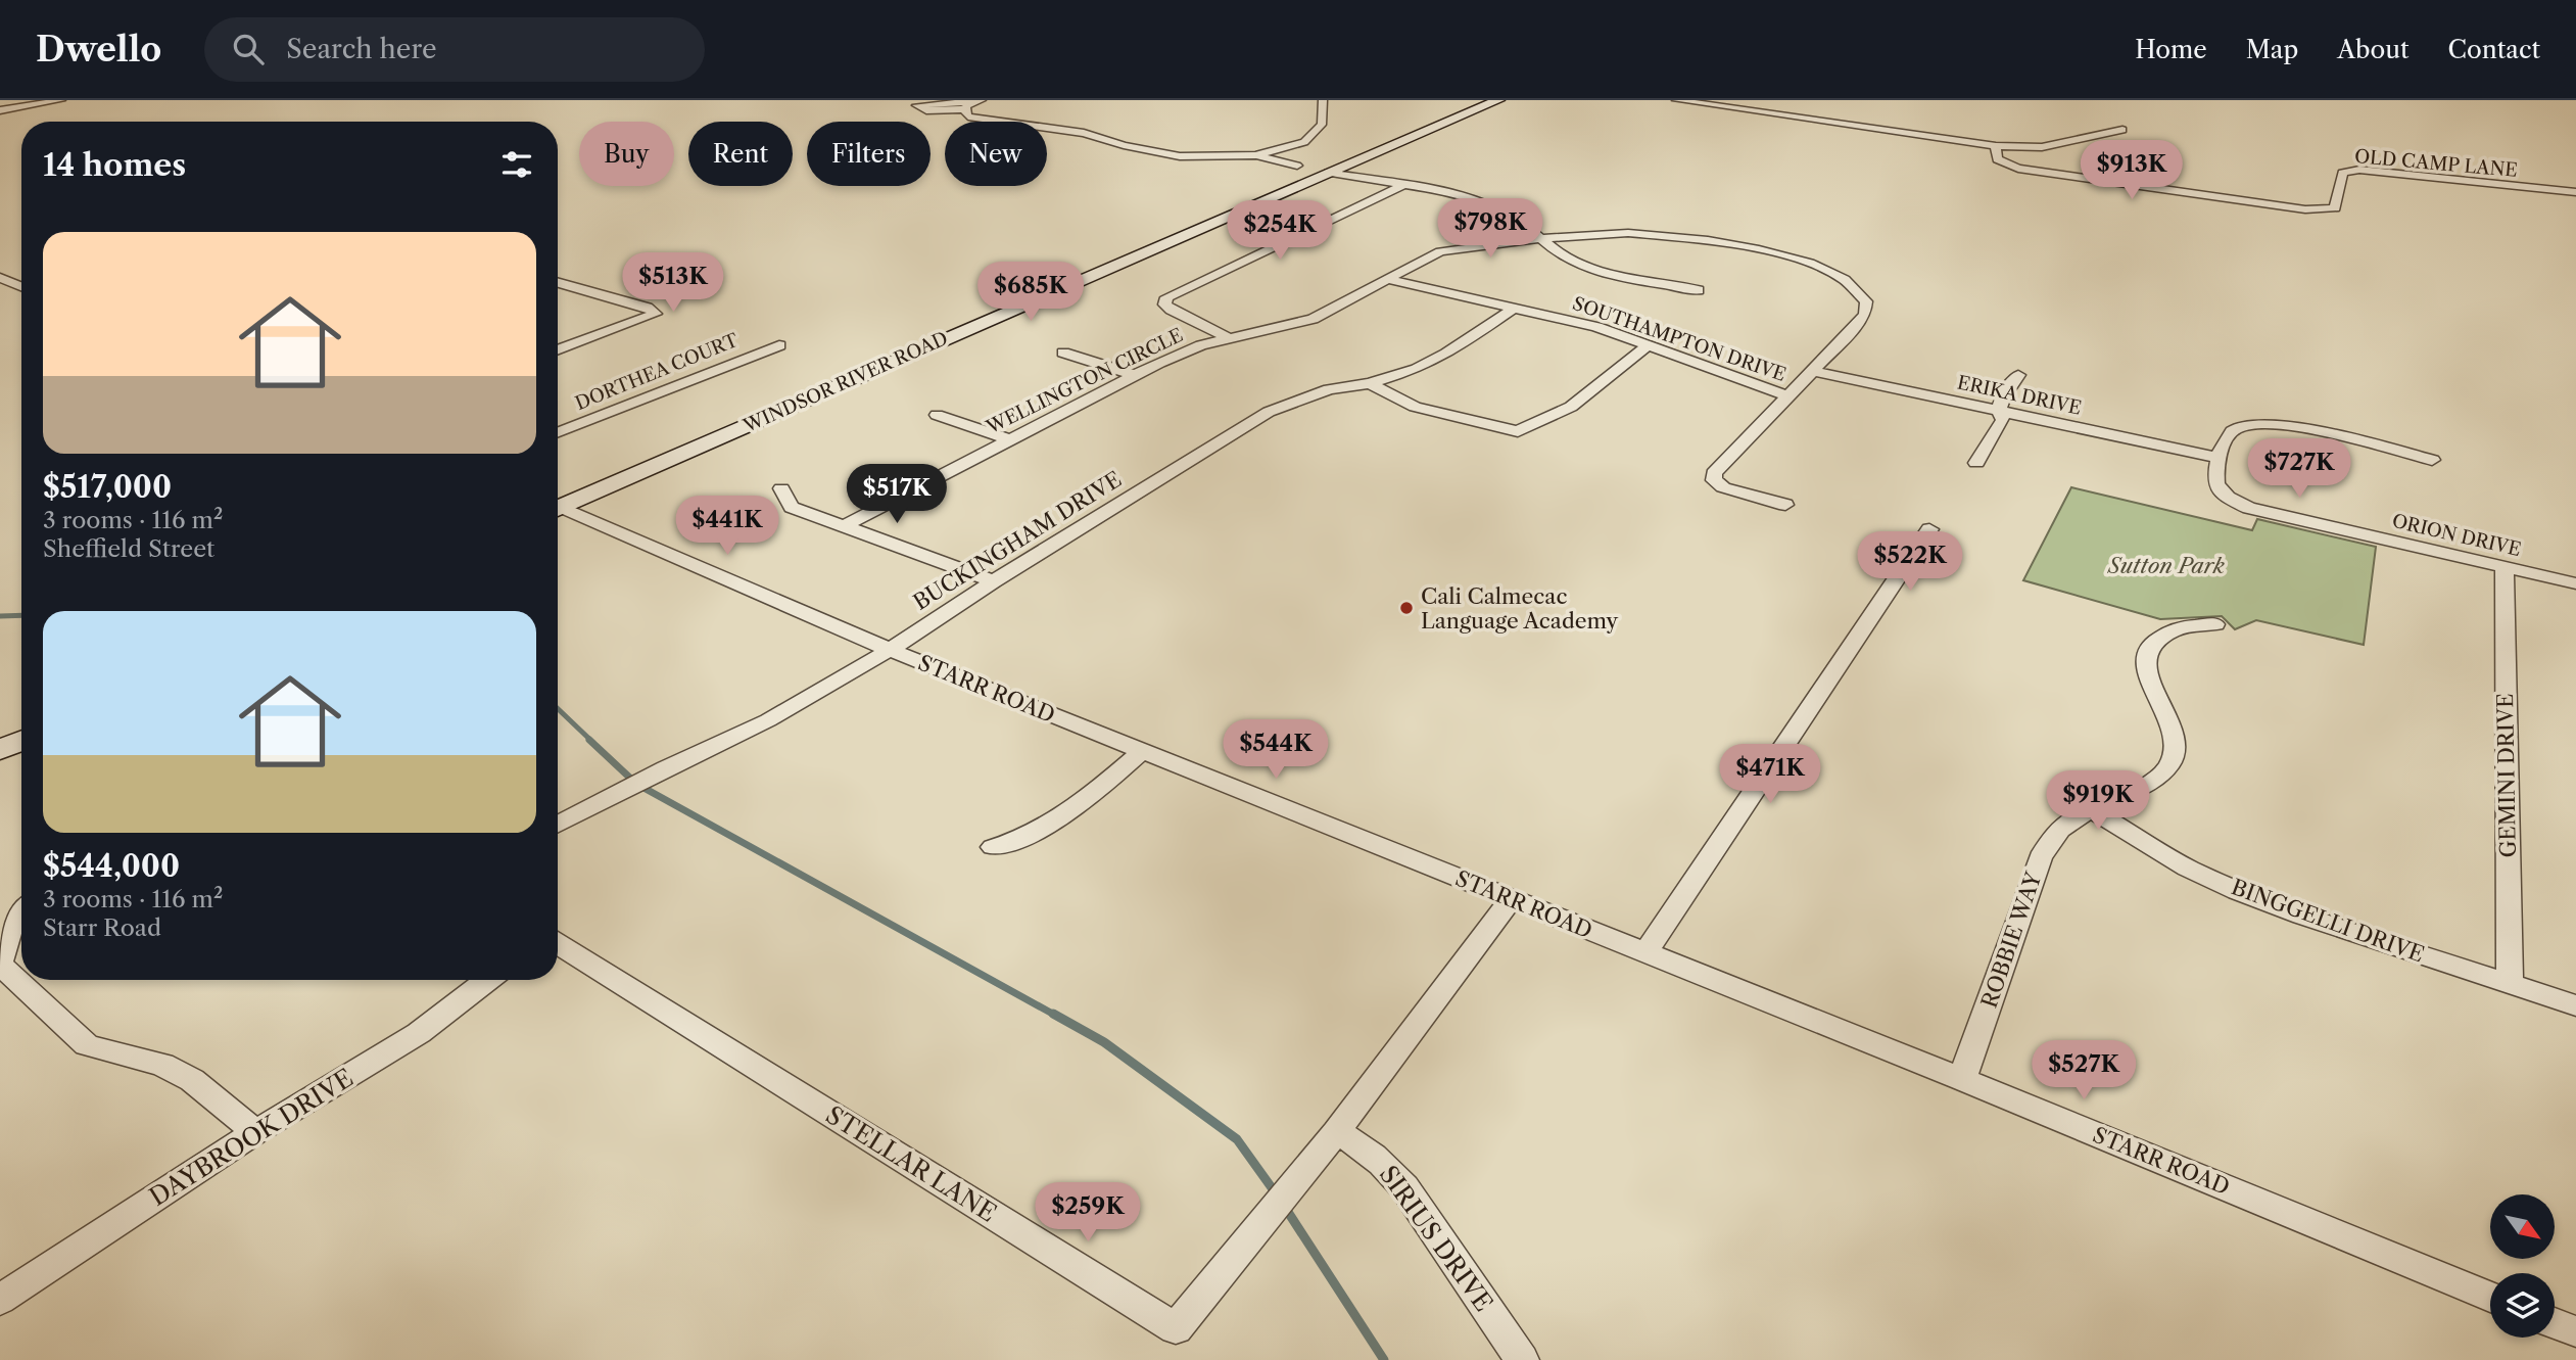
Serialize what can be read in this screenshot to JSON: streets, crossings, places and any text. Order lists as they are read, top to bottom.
{
  "streets": {
    "main road": ["WINDSOR RIVER ROAD"],
    "street": [
      "OLD CAMP LANE",
      "SOUTHAMPTON DRIVE",
      "DORTHEA COURT",
      "WELLINGTON CIRCLE",
      "ERIKA DRIVE",
      "ORION DRIVE",
      "BUCKINGHAM DRIVE",
      "STARR ROAD",
      "GEMINI DRIVE",
      "BINGGELLI DRIVE",
      "ROBBIE WAY",
      "DAYBROOK DRIVE",
      "STELLAR LANE",
      "SIRIUS DRIVE"
    ]
  },
  "crossings": [
    ["SOUTHAMPTON DRIVE", "WELLINGTON CIRCLE"],
    ["SOUTHAMPTON DRIVE", "BUCKINGHAM DRIVE"],
    ["WELLINGTON CIRCLE", "ERIKA DRIVE"],
    ["ERIKA DRIVE", "ORION DRIVE"],
    ["ORION DRIVE", "GEMINI DRIVE"],
    ["BUCKINGHAM DRIVE", "STARR ROAD"],
    ["STARR ROAD", "ROBBIE WAY"],
    ["STARR ROAD", "STELLAR LANE"],
    ["GEMINI DRIVE", "BINGGELLI DRIVE"],
    ["BINGGELLI DRIVE", "ROBBIE WAY"],
    ["STELLAR LANE", "SIRIUS DRIVE"]
  ],
  "parks": ["Sutton Park"],
  "places": ["Cali Calmecac Language Academy"],
  "north": "bottom right",
  "page": {
    "header": "Dwello",
    "search": "Search here",
    "nav": [
      "Home",
      "Map",
      "About",
      "Contact"
    ],
    "chip": [
      "Buy",
      "Rent",
      "Filters",
      "New"
    ],
    "heading": "14 homes",
    "price": [
      "$913K",
      "$798K",
      "$254K",
      "$513K",
      "$685K",
      "$727K",
      "$517K",
      "$441K",
      "$522K",
      "$544K",
      "$471K",
      "$919K",
      "$527K",
      "$259K"
    ],
    "list": [
      {
        "name": "$517,000",
        "note": "3 rooms · 116 m² · Sheffield Street"
      },
      {
        "name": "$544,000",
        "note": "3 rooms · 116 m² · Starr Road"
      }
    ]
  }
}
